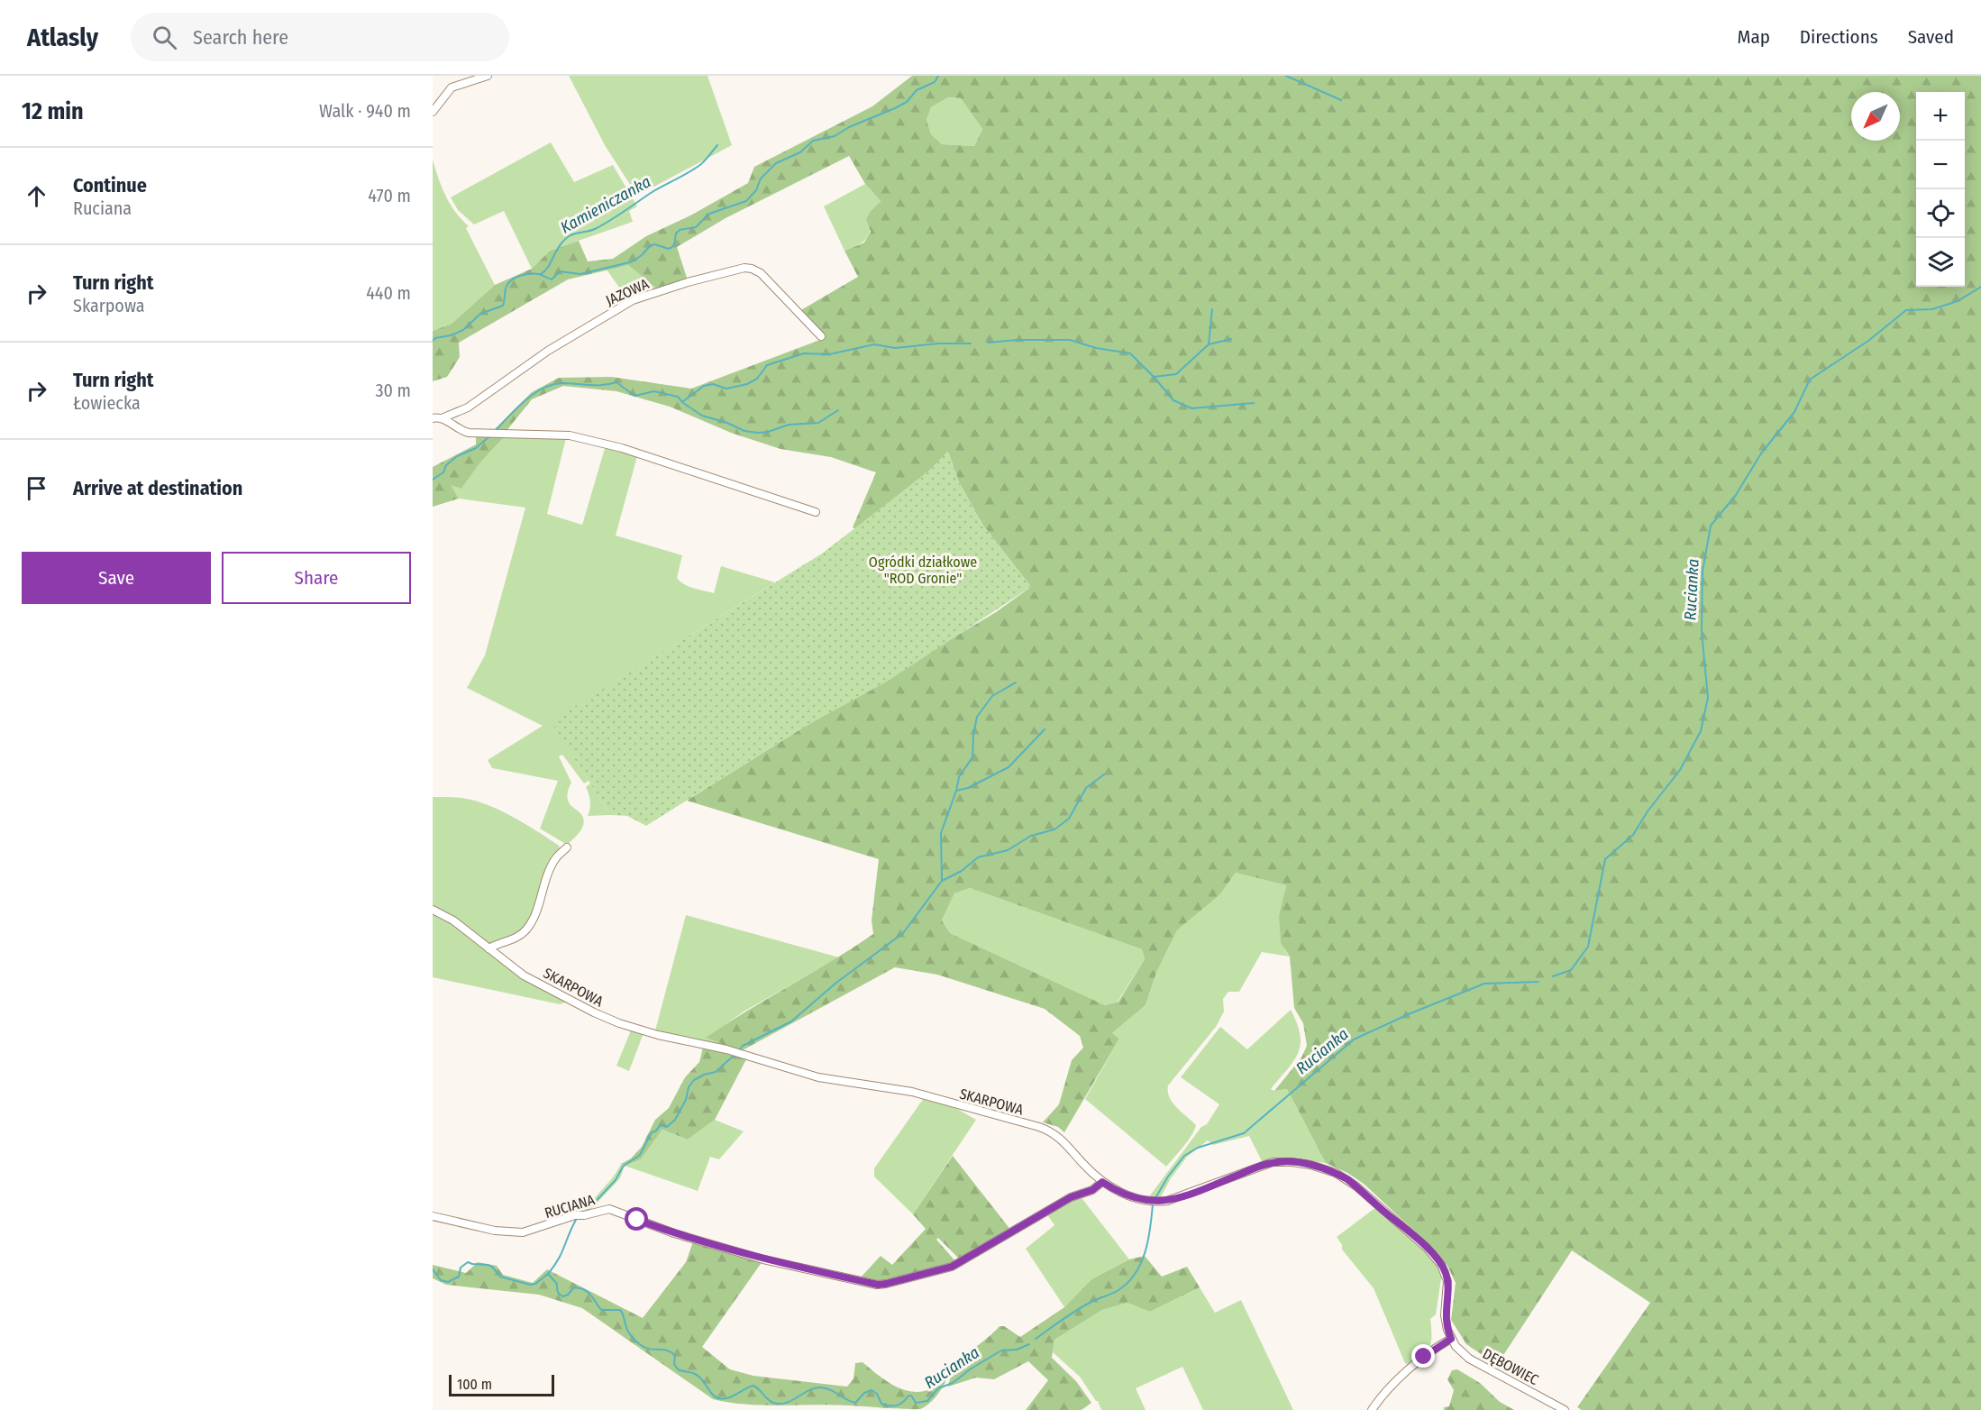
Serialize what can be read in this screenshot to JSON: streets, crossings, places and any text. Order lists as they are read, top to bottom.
{
  "streets": {
    "street": [
      "JAZOWA",
      "SKARPOWA",
      "RUCIANA",
      "DĘBOWIEC"
    ]
  },
  "crossings": [
    ["SKARPOWA", "RUCIANA"],
    ["SKARPOWA", "DĘBOWIEC"]
  ],
  "water": ["Kamieniczanka", "Rucianka"],
  "parks": ["Ogródki działkowe \"ROD Gronie\""],
  "scale_bar": "100 m",
  "north": "bottom left",
  "page": {
    "header": "Atlasly",
    "search": "Search here",
    "nav": ["Map", "Directions", "Saved"],
    "heading": ["12 min", "Walk · 940 m"],
    "map_buttons": ["+", "−"],
    "list": [
      ["Continue", "Ruciana", "470 m"],
      ["Turn right", "Skarpowa", "440 m"],
      ["Turn right", "Łowiecka", "30 m"],
      "Arrive at destination"
    ],
    "buttons": ["Save", "Share"],
    "scale": "100 m"
  }
}
